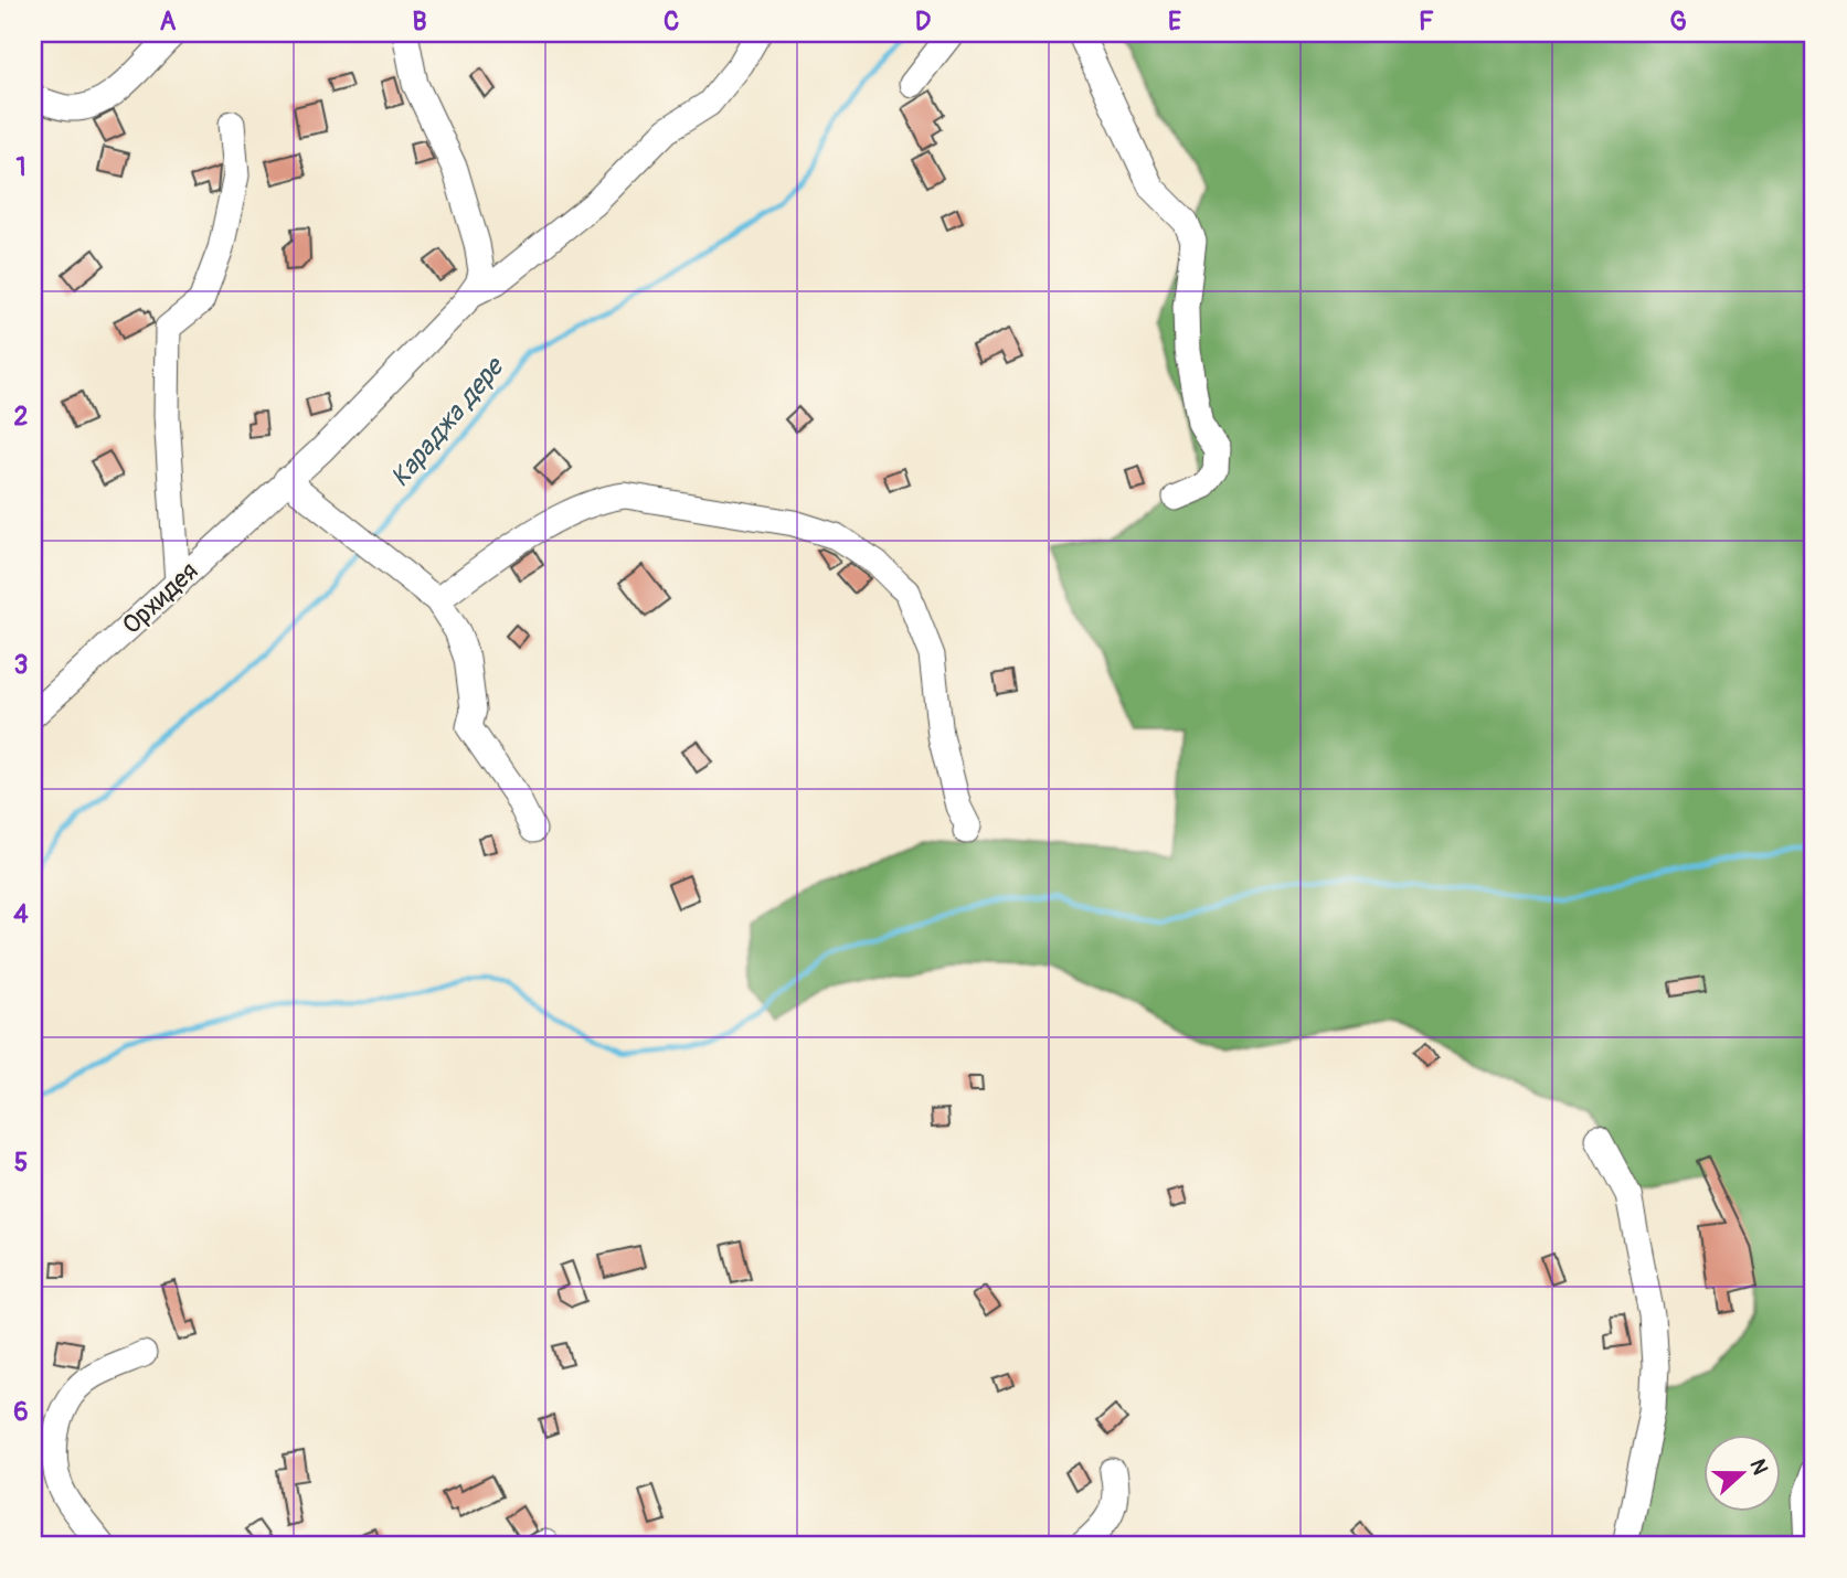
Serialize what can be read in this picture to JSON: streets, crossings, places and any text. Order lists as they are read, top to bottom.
{
  "streets": {
    "street": ["Орхидея"]
  },
  "water": ["Караджа дере"],
  "north": "right",
  "grid": {
    "columns": [
      "A",
      "B",
      "C",
      "D",
      "E",
      "F",
      "G"
    ],
    "rows": [
      "1",
      "2",
      "3",
      "4",
      "5",
      "6"
    ]
  }
}
